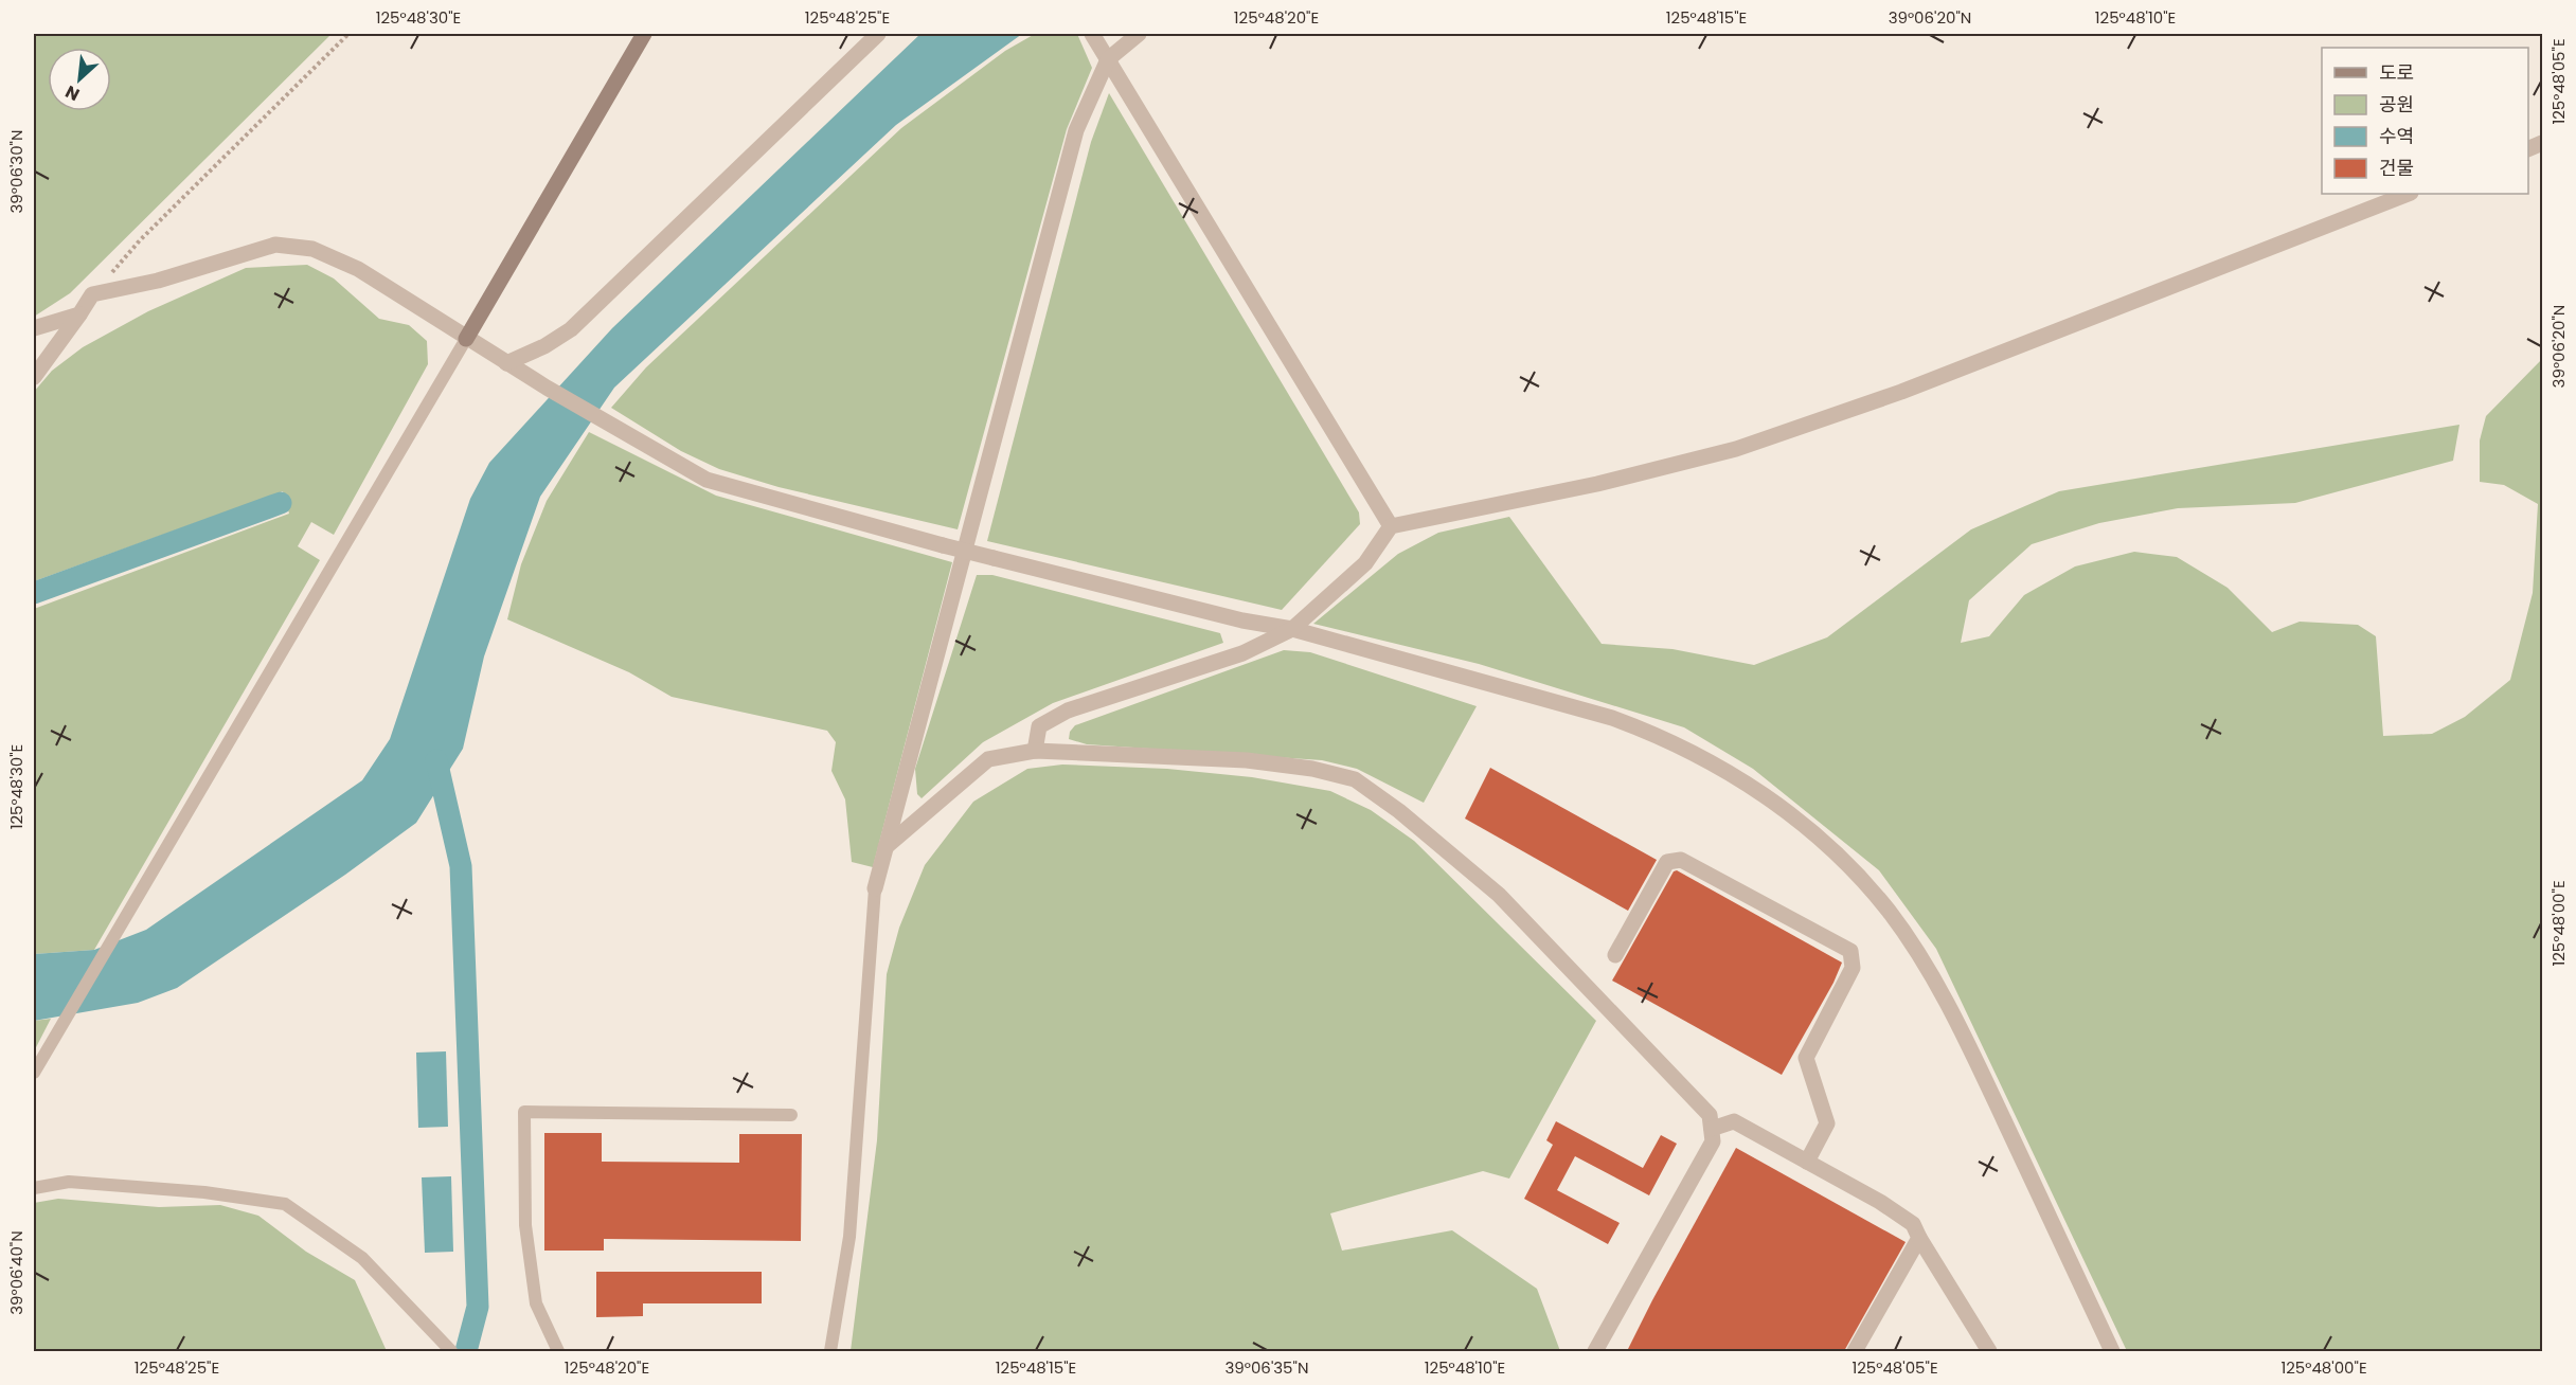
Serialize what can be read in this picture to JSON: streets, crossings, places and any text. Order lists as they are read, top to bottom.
{
  "legend": [
    "도로",
    "공원",
    "수역",
    "건물"
  ],
  "north": "bottom left",
  "coordinates": [
    "125°48'30\"E",
    "125°48'25\"E",
    "125°48'20\"E",
    "125°48'15\"E",
    "39°06'20\"N",
    "125°48'10\"E",
    "125°48'05\"E",
    "39°06'30\"N",
    "125°48'00\"E",
    "39°06'40\"N",
    "39°06'35\"N"
  ]
}
